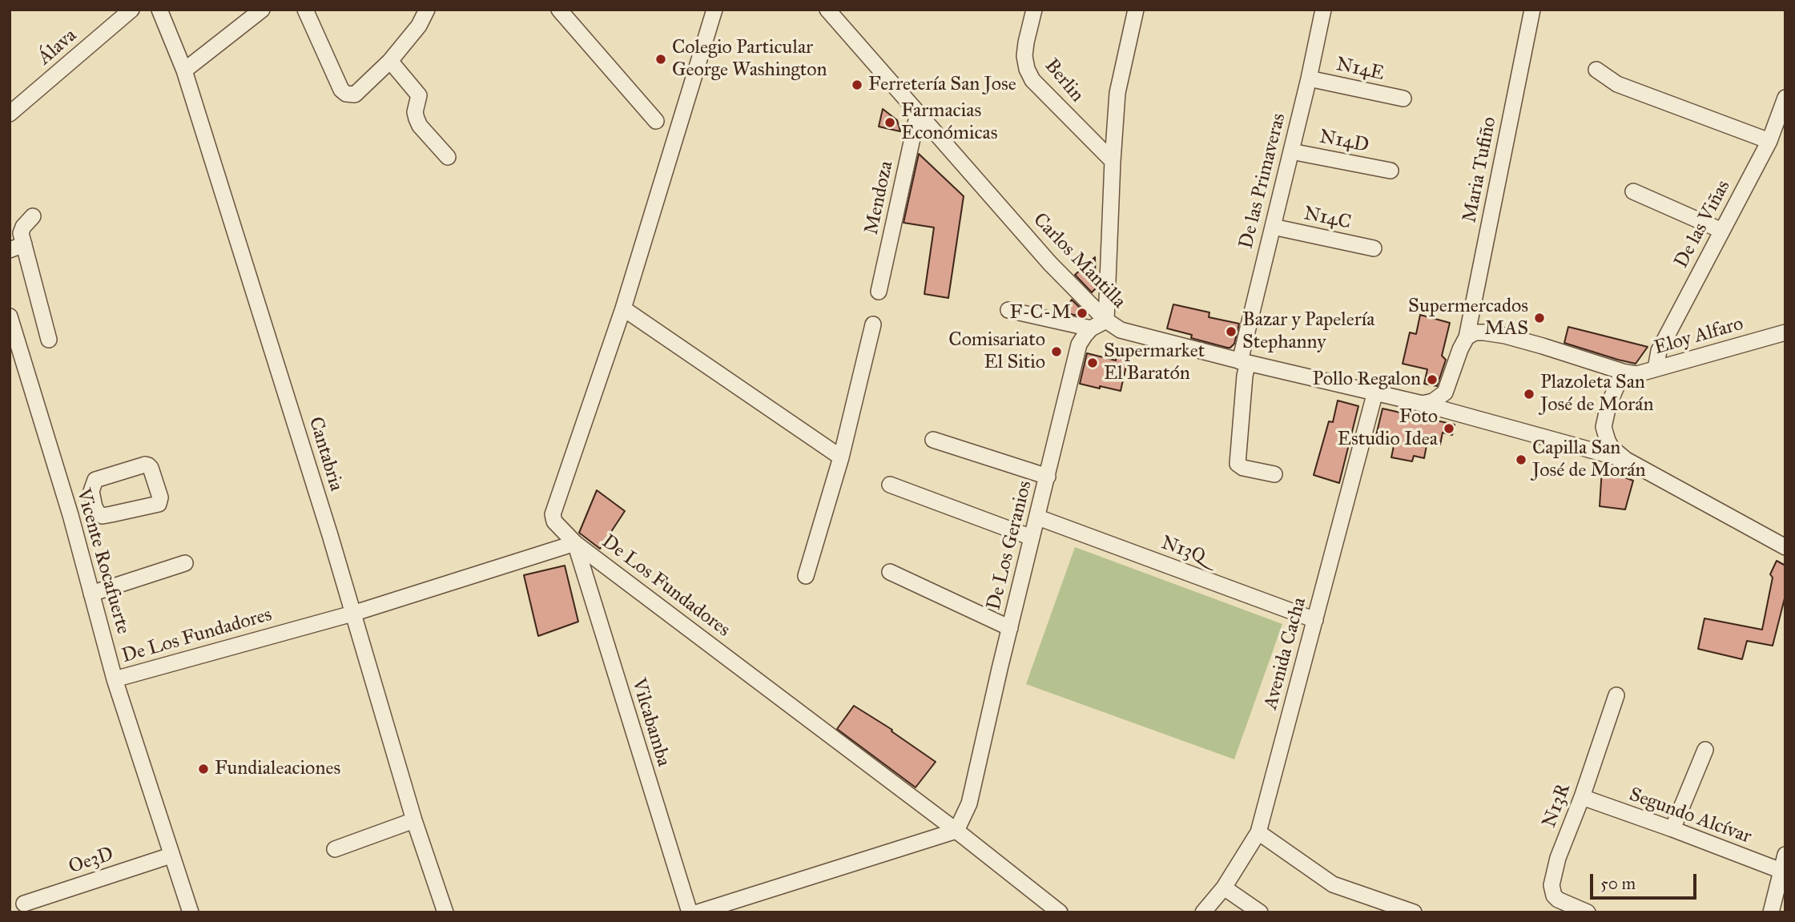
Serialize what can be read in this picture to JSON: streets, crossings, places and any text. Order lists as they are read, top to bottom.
{
  "streets": {
    "street": [
      "Álava",
      "N14E",
      "Berlin",
      "N14D",
      "Maria Tufiño",
      "De las Primaveras",
      "Mendoza",
      "N14C",
      "De las Viñas",
      "Carlos Mantilla",
      "Eloy Alfaro",
      "Cantabria",
      "De Los Geranios",
      "N13Q",
      "Vicente Rocafuerte",
      "De Los Fundadores",
      "Avenida Cacha",
      "Vilcabamba",
      "N13R",
      "Segundo Alcívar",
      "Oe3D"
    ]
  },
  "crossings": [
    ["N14E", "De las Primaveras"],
    ["N14D", "De las Primaveras"],
    ["Maria Tufiño", "Carlos Mantilla"],
    ["De las Primaveras", "N14C"],
    ["De las Primaveras", "Carlos Mantilla"],
    ["Mendoza", "Carlos Mantilla"],
    ["De las Viñas", "Eloy Alfaro"],
    ["Carlos Mantilla", "Avenida Cacha"],
    ["Cantabria", "De Los Fundadores"],
    ["De Los Geranios", "N13Q"],
    ["De Los Geranios", "De Los Fundadores"],
    ["N13Q", "Avenida Cacha"],
    ["Vicente Rocafuerte", "De Los Fundadores"],
    ["Vicente Rocafuerte", "Oe3D"],
    ["De Los Fundadores", "Vilcabamba"],
    ["N13R", "Segundo Alcívar"]
  ],
  "places": [
    "Colegio Particular George Washington",
    "Ferretería San Jose",
    "Farmacias Económicas",
    "F-C-M",
    "Supermercados MAS",
    "Bazar y Papelería Stephanny",
    "Comisariato El Sitio",
    "Supermarket El Baratón",
    "Pollo Regalon",
    "Plazoleta San José de Morán",
    "Foto Estudio Idea",
    "Capilla San José de Morán",
    "Fundialeaciones"
  ],
  "scale_bar": "50 m"
}
